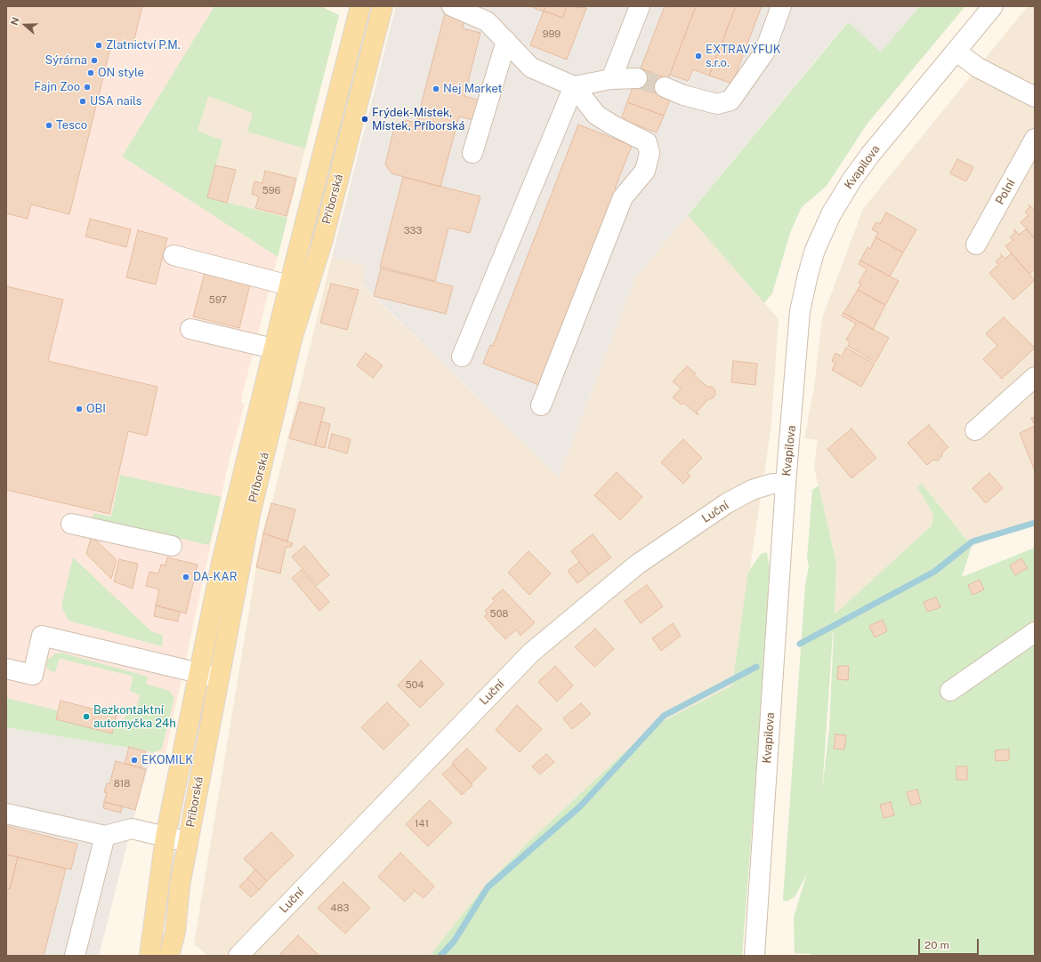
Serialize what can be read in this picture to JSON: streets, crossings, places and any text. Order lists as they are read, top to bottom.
{
  "streets": {
    "main road": ["Příborská"],
    "street": ["Kvapilova", "Polní", "Luční"]
  },
  "crossings": [
    ["Kvapilova", "Luční"]
  ],
  "places": [
    "Zlatnictví P.M.",
    "EXTRAVÝFUK s.r.o.",
    "Sýrárna",
    "ON style",
    "Fajn Zoo",
    "Nej Market",
    "USA nails",
    "Frýdek-Místek, Místek, Příborská",
    "Tesco",
    "OBI",
    "DA-KAR",
    "Bezkontaktní automyčka 24h",
    "EKOMILK"
  ],
  "house_numbers": [
    "999",
    "596",
    "333",
    "597",
    "508",
    "504",
    "818",
    "141",
    "483"
  ],
  "scale_bar": "20 m",
  "north": "left"
}
